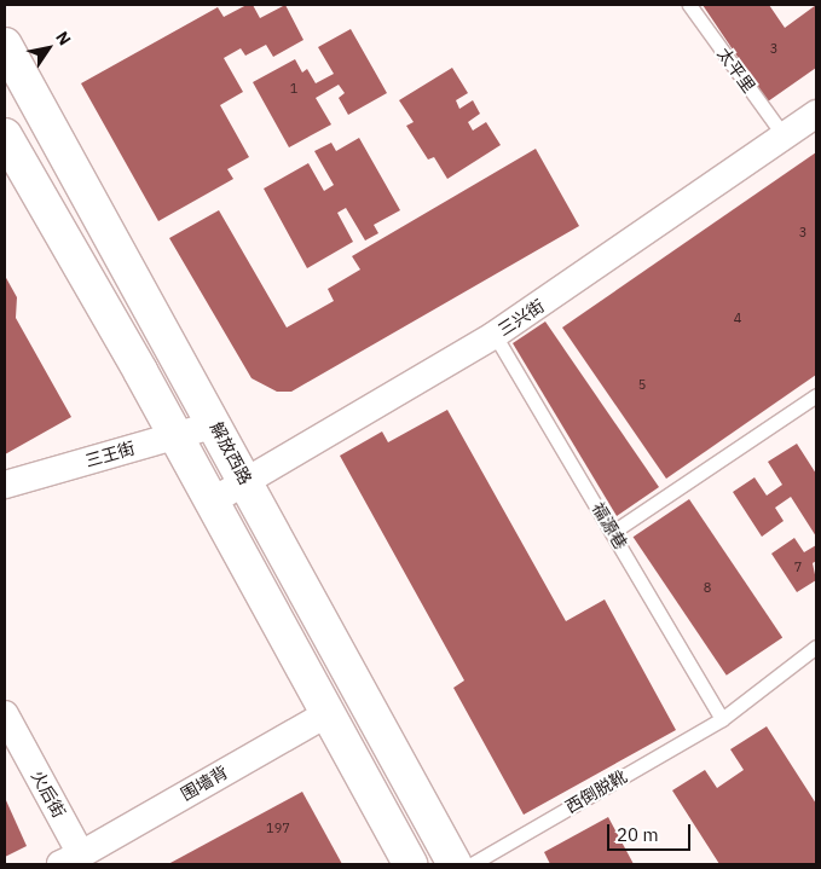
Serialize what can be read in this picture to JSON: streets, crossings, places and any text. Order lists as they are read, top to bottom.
{
  "streets": {
    "main road": ["解放西路"],
    "street": [
      "三兴街",
      "三王街",
      "围墙背",
      "火后街"
    ],
    "lane": ["太平里", "福源巷", "西倒脱靴"]
  },
  "crossings": [
    ["太平里", "三兴街"],
    ["三兴街", "解放西路"],
    ["三兴街", "福源巷"],
    ["解放西路", "三王街"],
    ["福源巷", "西倒脱靴"],
    ["围墙背", "火后街"]
  ],
  "house_numbers": [
    "3",
    "1",
    "3",
    "4",
    "5",
    "7",
    "8",
    "197"
  ],
  "scale_bar": "20 m",
  "north": "top right"
}
